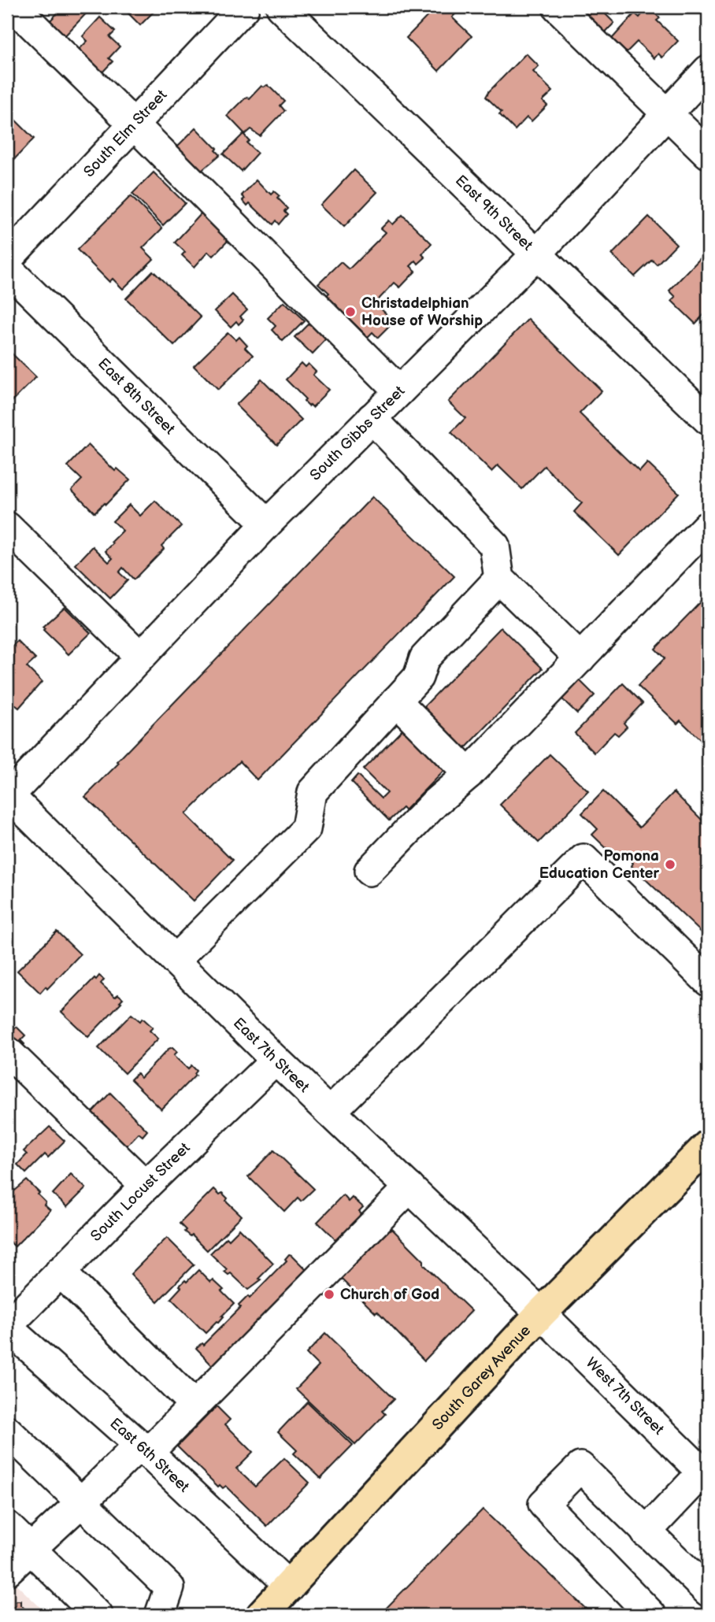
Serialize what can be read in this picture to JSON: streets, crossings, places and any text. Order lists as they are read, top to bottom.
{
  "streets": {
    "main road": ["South Garey Avenue"],
    "street": [
      "South Elm Street",
      "East 9th Street",
      "East 8th Street",
      "South Gibbs Street",
      "East 7th Street",
      "South Locust Street",
      "West 7th Street",
      "East 6th Street"
    ]
  },
  "crossings": [
    ["East 9th Street", "South Gibbs Street"],
    ["East 8th Street", "South Gibbs Street"],
    ["South Gibbs Street", "East 7th Street"],
    ["East 7th Street", "South Locust Street"],
    ["East 7th Street", "South Garey Avenue"],
    ["East 7th Street", "West 7th Street"],
    ["South Locust Street", "East 6th Street"],
    ["South Garey Avenue", "West 7th Street"],
    ["South Garey Avenue", "East 6th Street"]
  ],
  "places": ["Christadelphian House of Worship", "Pomona Education Center", "Church of God"]
}
